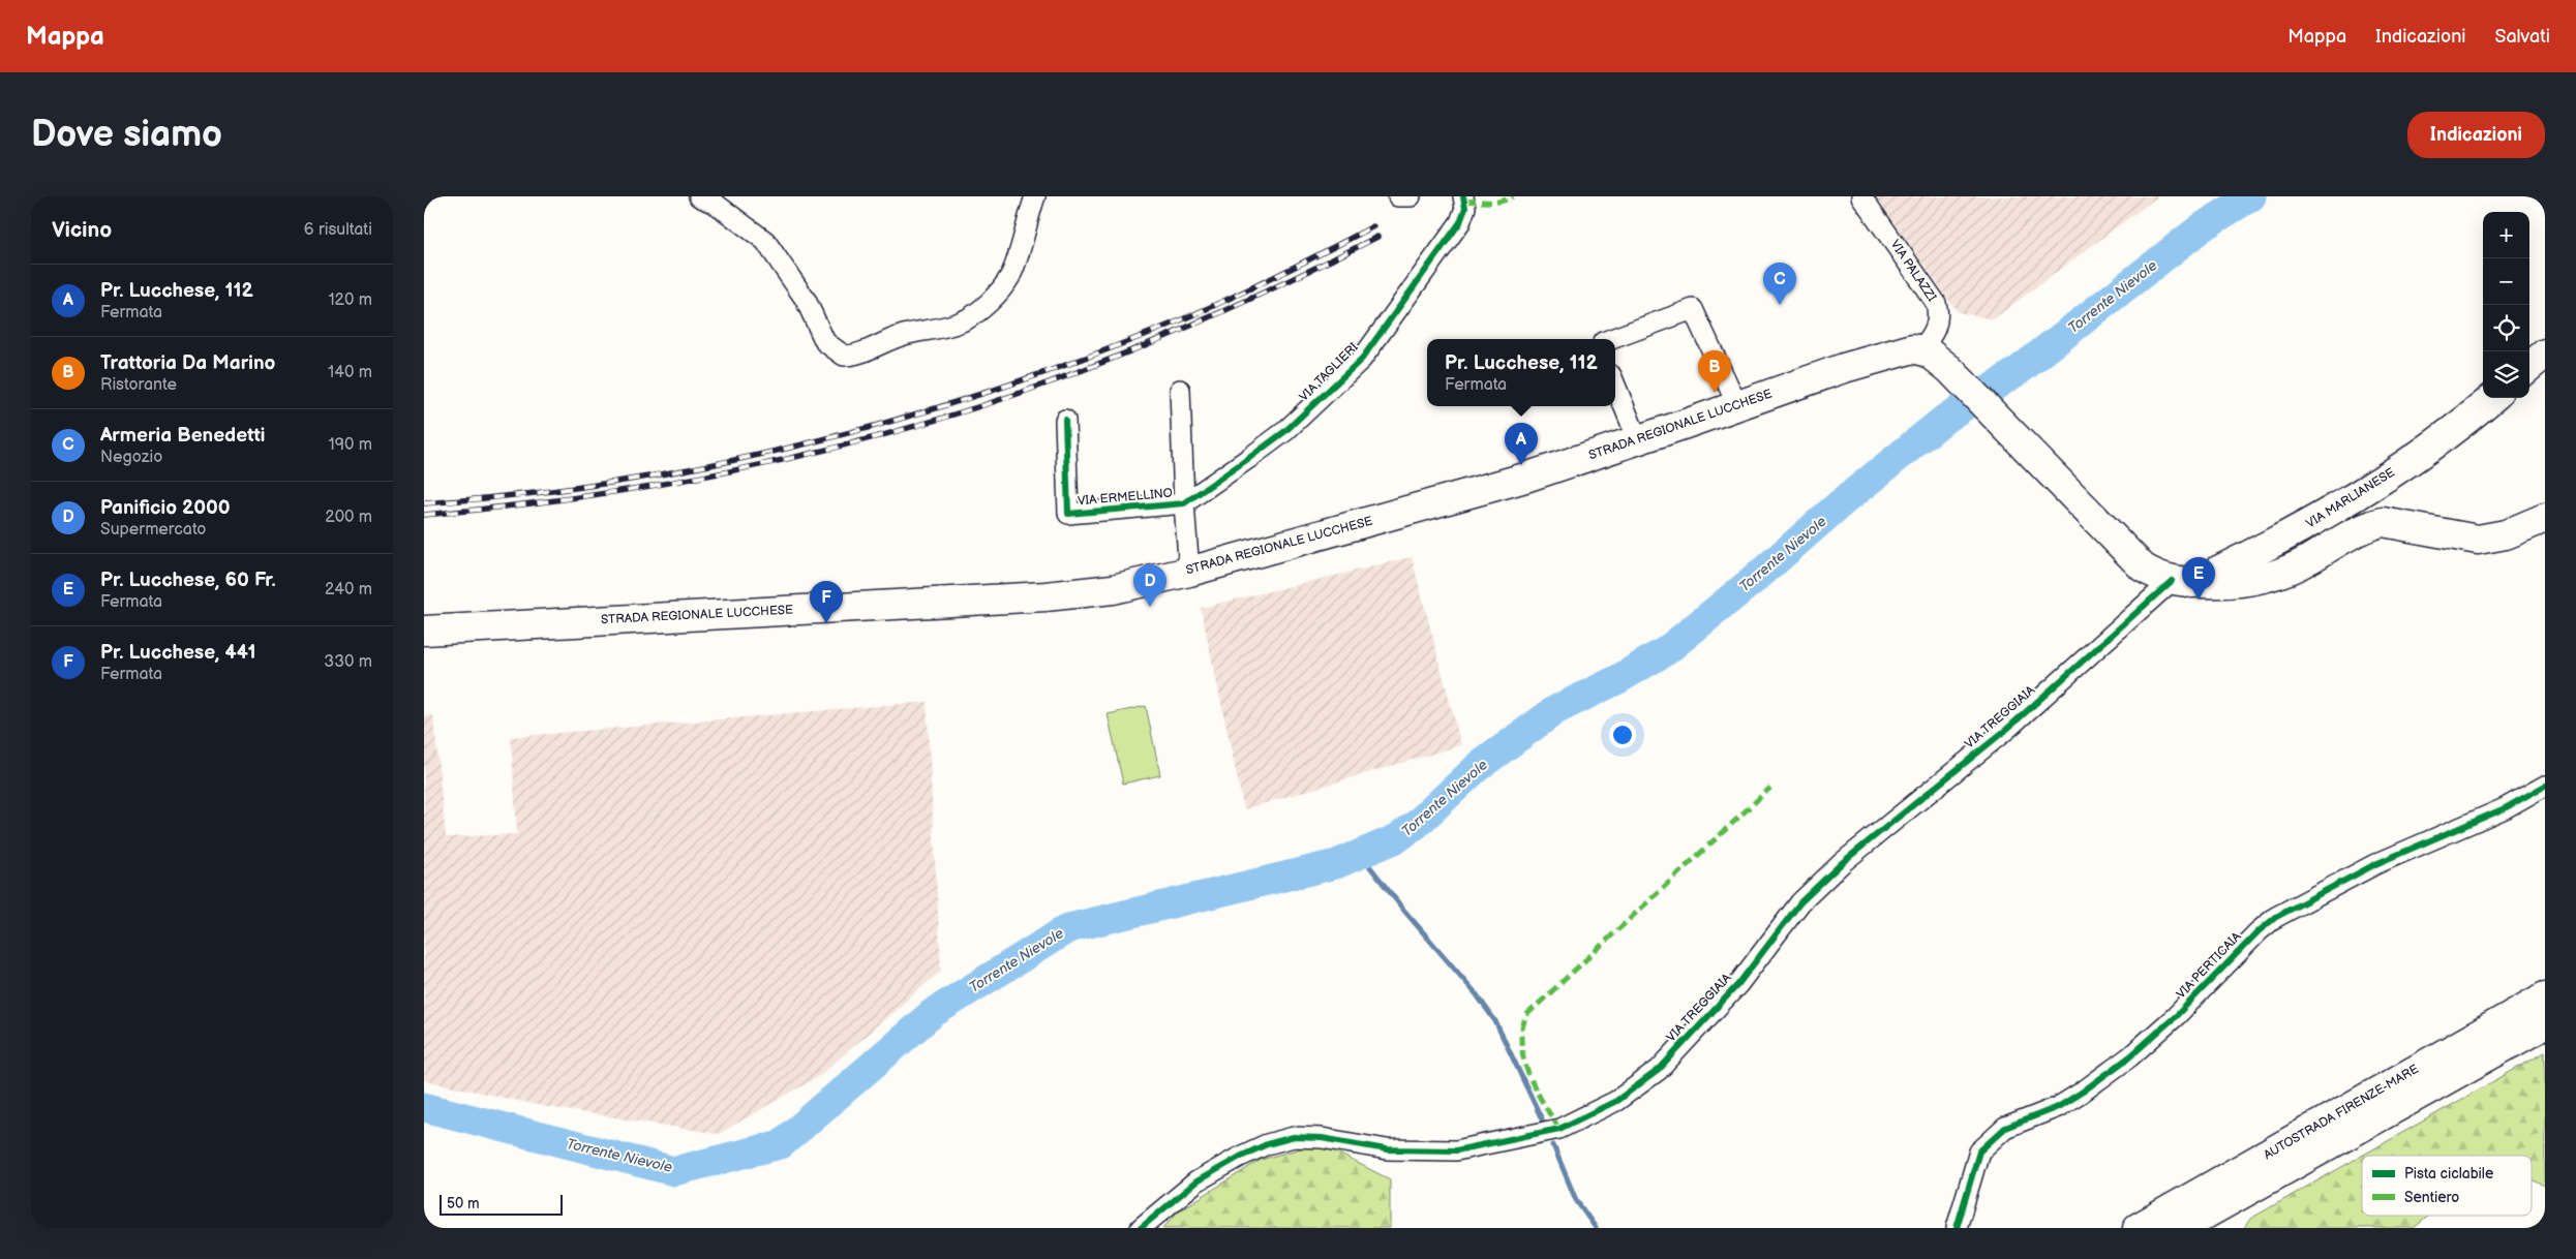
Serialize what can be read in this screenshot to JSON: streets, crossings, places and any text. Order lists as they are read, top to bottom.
{
  "streets": {
    "main road": ["STRADA REGIONALE LUCCHESE", "VIA MARLIANESE", "AUTOSTRADA FIRENZE-MARE"],
    "street": [
      "VIA PALAZZI",
      "VIA TAGLIERI",
      "VIA ERMELLINO",
      "VIA TREGGIAIA",
      "VIA PERTICAIA"
    ]
  },
  "crossings": [
    ["VIA PALAZZI", "STRADA REGIONALE LUCCHESE"],
    ["VIA TAGLIERI", "VIA ERMELLINO"],
    ["STRADA REGIONALE LUCCHESE", "VIA ERMELLINO"],
    ["VIA MARLIANESE", "VIA TREGGIAIA"]
  ],
  "water": ["Torrente Nievole"],
  "legend": ["Pista ciclabile", "Sentiero"],
  "scale_bar": "50 m",
  "page": {
    "header": "Mappa",
    "nav": ["Mappa", "Indicazioni", "Salvati"],
    "buttons": "Indicazioni",
    "title": "Dove siamo",
    "heading": ["Vicino", "6 risultati"],
    "map_buttons": ["+", "−"],
    "pins": [
      "C",
      "B",
      "A",
      "E",
      "D",
      "F"
    ],
    "list": [
      {
        "mark": "A",
        "name": "Pr. Lucchese, 112",
        "note": "Fermata",
        "value": "120 m"
      },
      {
        "mark": "B",
        "name": "Trattoria Da Marino",
        "note": "Ristorante",
        "value": "140 m"
      },
      {
        "mark": "C",
        "name": "Armeria Benedetti",
        "note": "Negozio",
        "value": "190 m"
      },
      {
        "mark": "D",
        "name": "Panificio 2000",
        "note": "Supermercato",
        "value": "200 m"
      },
      {
        "mark": "E",
        "name": "Pr. Lucchese, 60 Fr.",
        "note": "Fermata",
        "value": "240 m"
      },
      {
        "mark": "F",
        "name": "Pr. Lucchese, 441",
        "note": "Fermata",
        "value": "330 m"
      }
    ],
    "popup": ["Pr. Lucchese, 112", "Fermata"],
    "scale": "50 m"
  }
}
